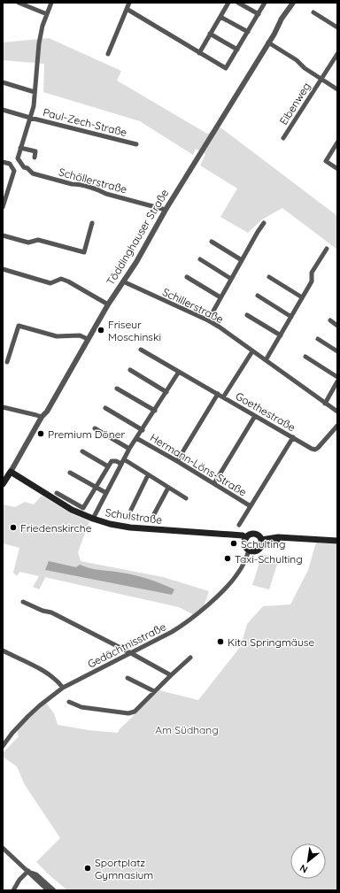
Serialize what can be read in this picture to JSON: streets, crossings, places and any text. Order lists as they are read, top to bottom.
{
  "streets": {
    "main road": ["Töddinghauser Straße", "Schulstraße"],
    "street": [
      "Eibenweg",
      "Paul-Zech-Straße",
      "Schöllerstraße",
      "Schillerstraße",
      "Goethestraße",
      "Hermann-Löns-Straße",
      "Gedächtnisstraße"
    ]
  },
  "crossings": [
    ["Schöllerstraße", "Töddinghauser Straße"],
    ["Töddinghauser Straße", "Schillerstraße"],
    ["Töddinghauser Straße", "Schulstraße"],
    ["Goethestraße", "Hermann-Löns-Straße"],
    ["Schulstraße", "Gedächtnisstraße"]
  ],
  "parks": ["Am Südhang"],
  "places": [
    "Friseur Moschinski",
    "Premium Döner",
    "Friedenskirche",
    "Schulting",
    "Taxi-Schulting",
    "Kita Springmäuse",
    "Sportplatz Gymnasium"
  ],
  "north": "bottom left"
}
